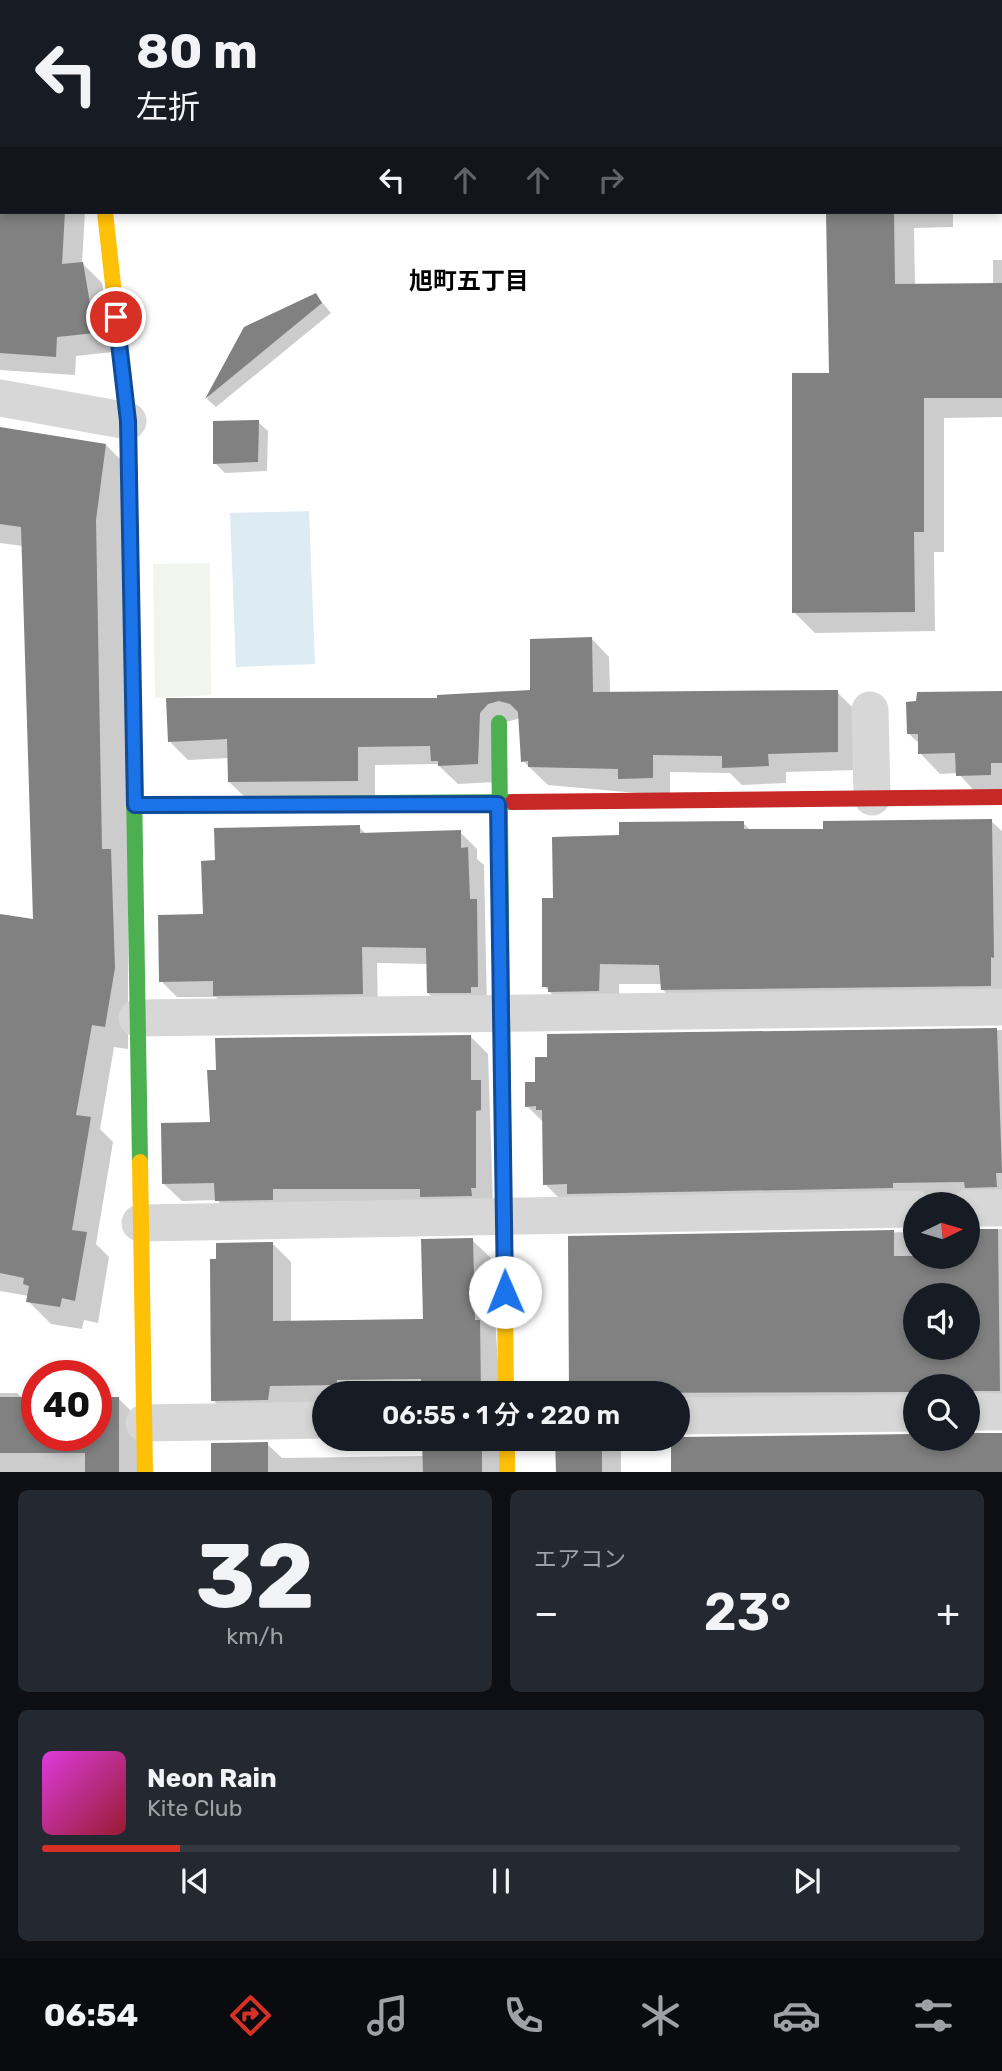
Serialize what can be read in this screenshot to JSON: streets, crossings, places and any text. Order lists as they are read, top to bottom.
{
  "districts": ["旭町五丁目"],
  "north": "right",
  "page": {
    "turn": ["80 m", "左折"],
    "limit": "40",
    "trip": "06:55 · 1 分 · 220 m",
    "tile": [
      ["32", "km/h"],
      "エアコン"
    ],
    "heat": ["−", "23°", "+"],
    "song": ["Neon Rain", "Kite Club"],
    "tabs": "06:54"
  }
}
